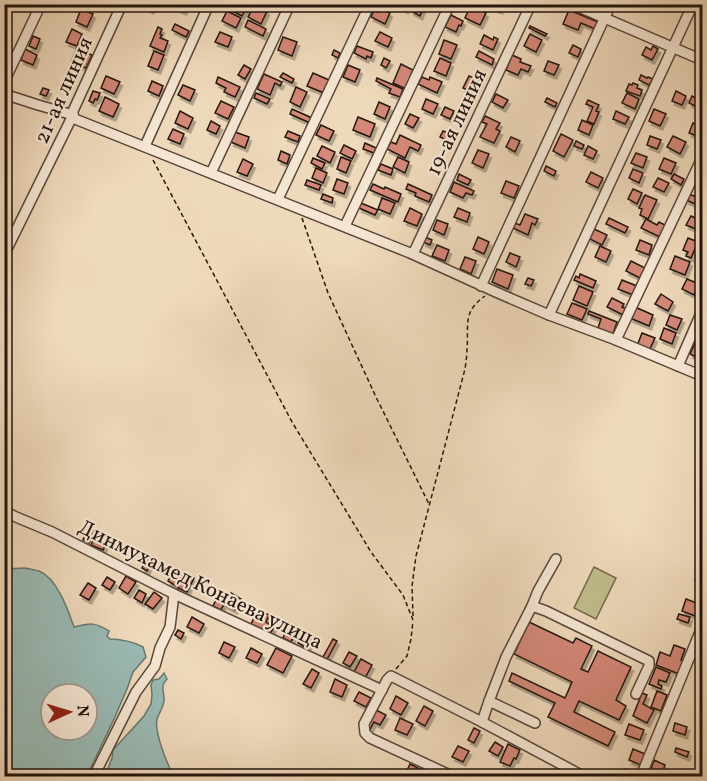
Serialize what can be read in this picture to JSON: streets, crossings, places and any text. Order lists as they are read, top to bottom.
{
  "streets": {
    "street": ["21-ая линия", "19-ая линия", "Динмухамед Конаева улица"]
  },
  "north": "right"
}
